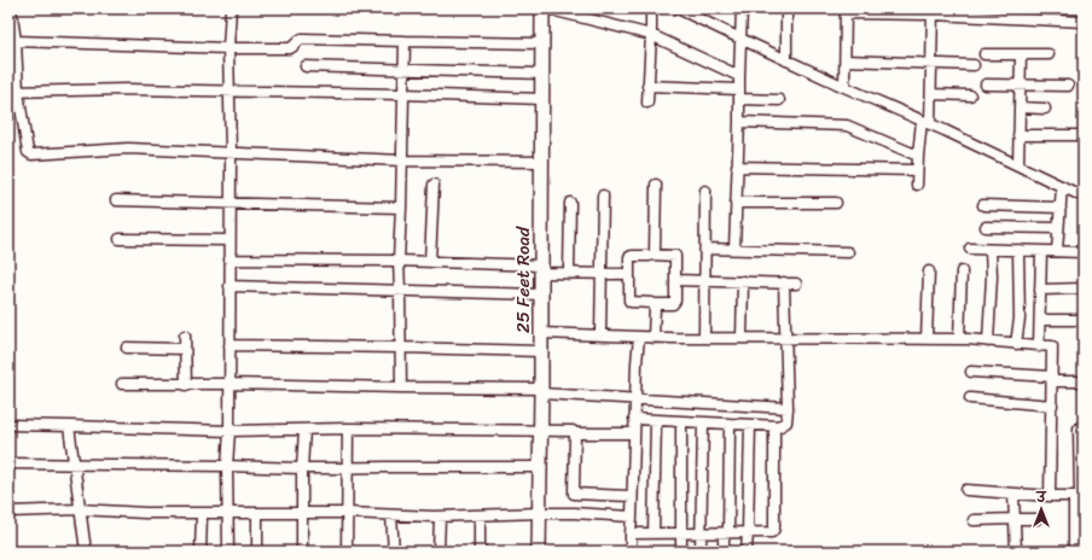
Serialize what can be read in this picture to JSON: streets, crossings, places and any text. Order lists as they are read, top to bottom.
{
  "streets": {
    "street": ["25 Feet Road"]
  },
  "north": "top"
}
